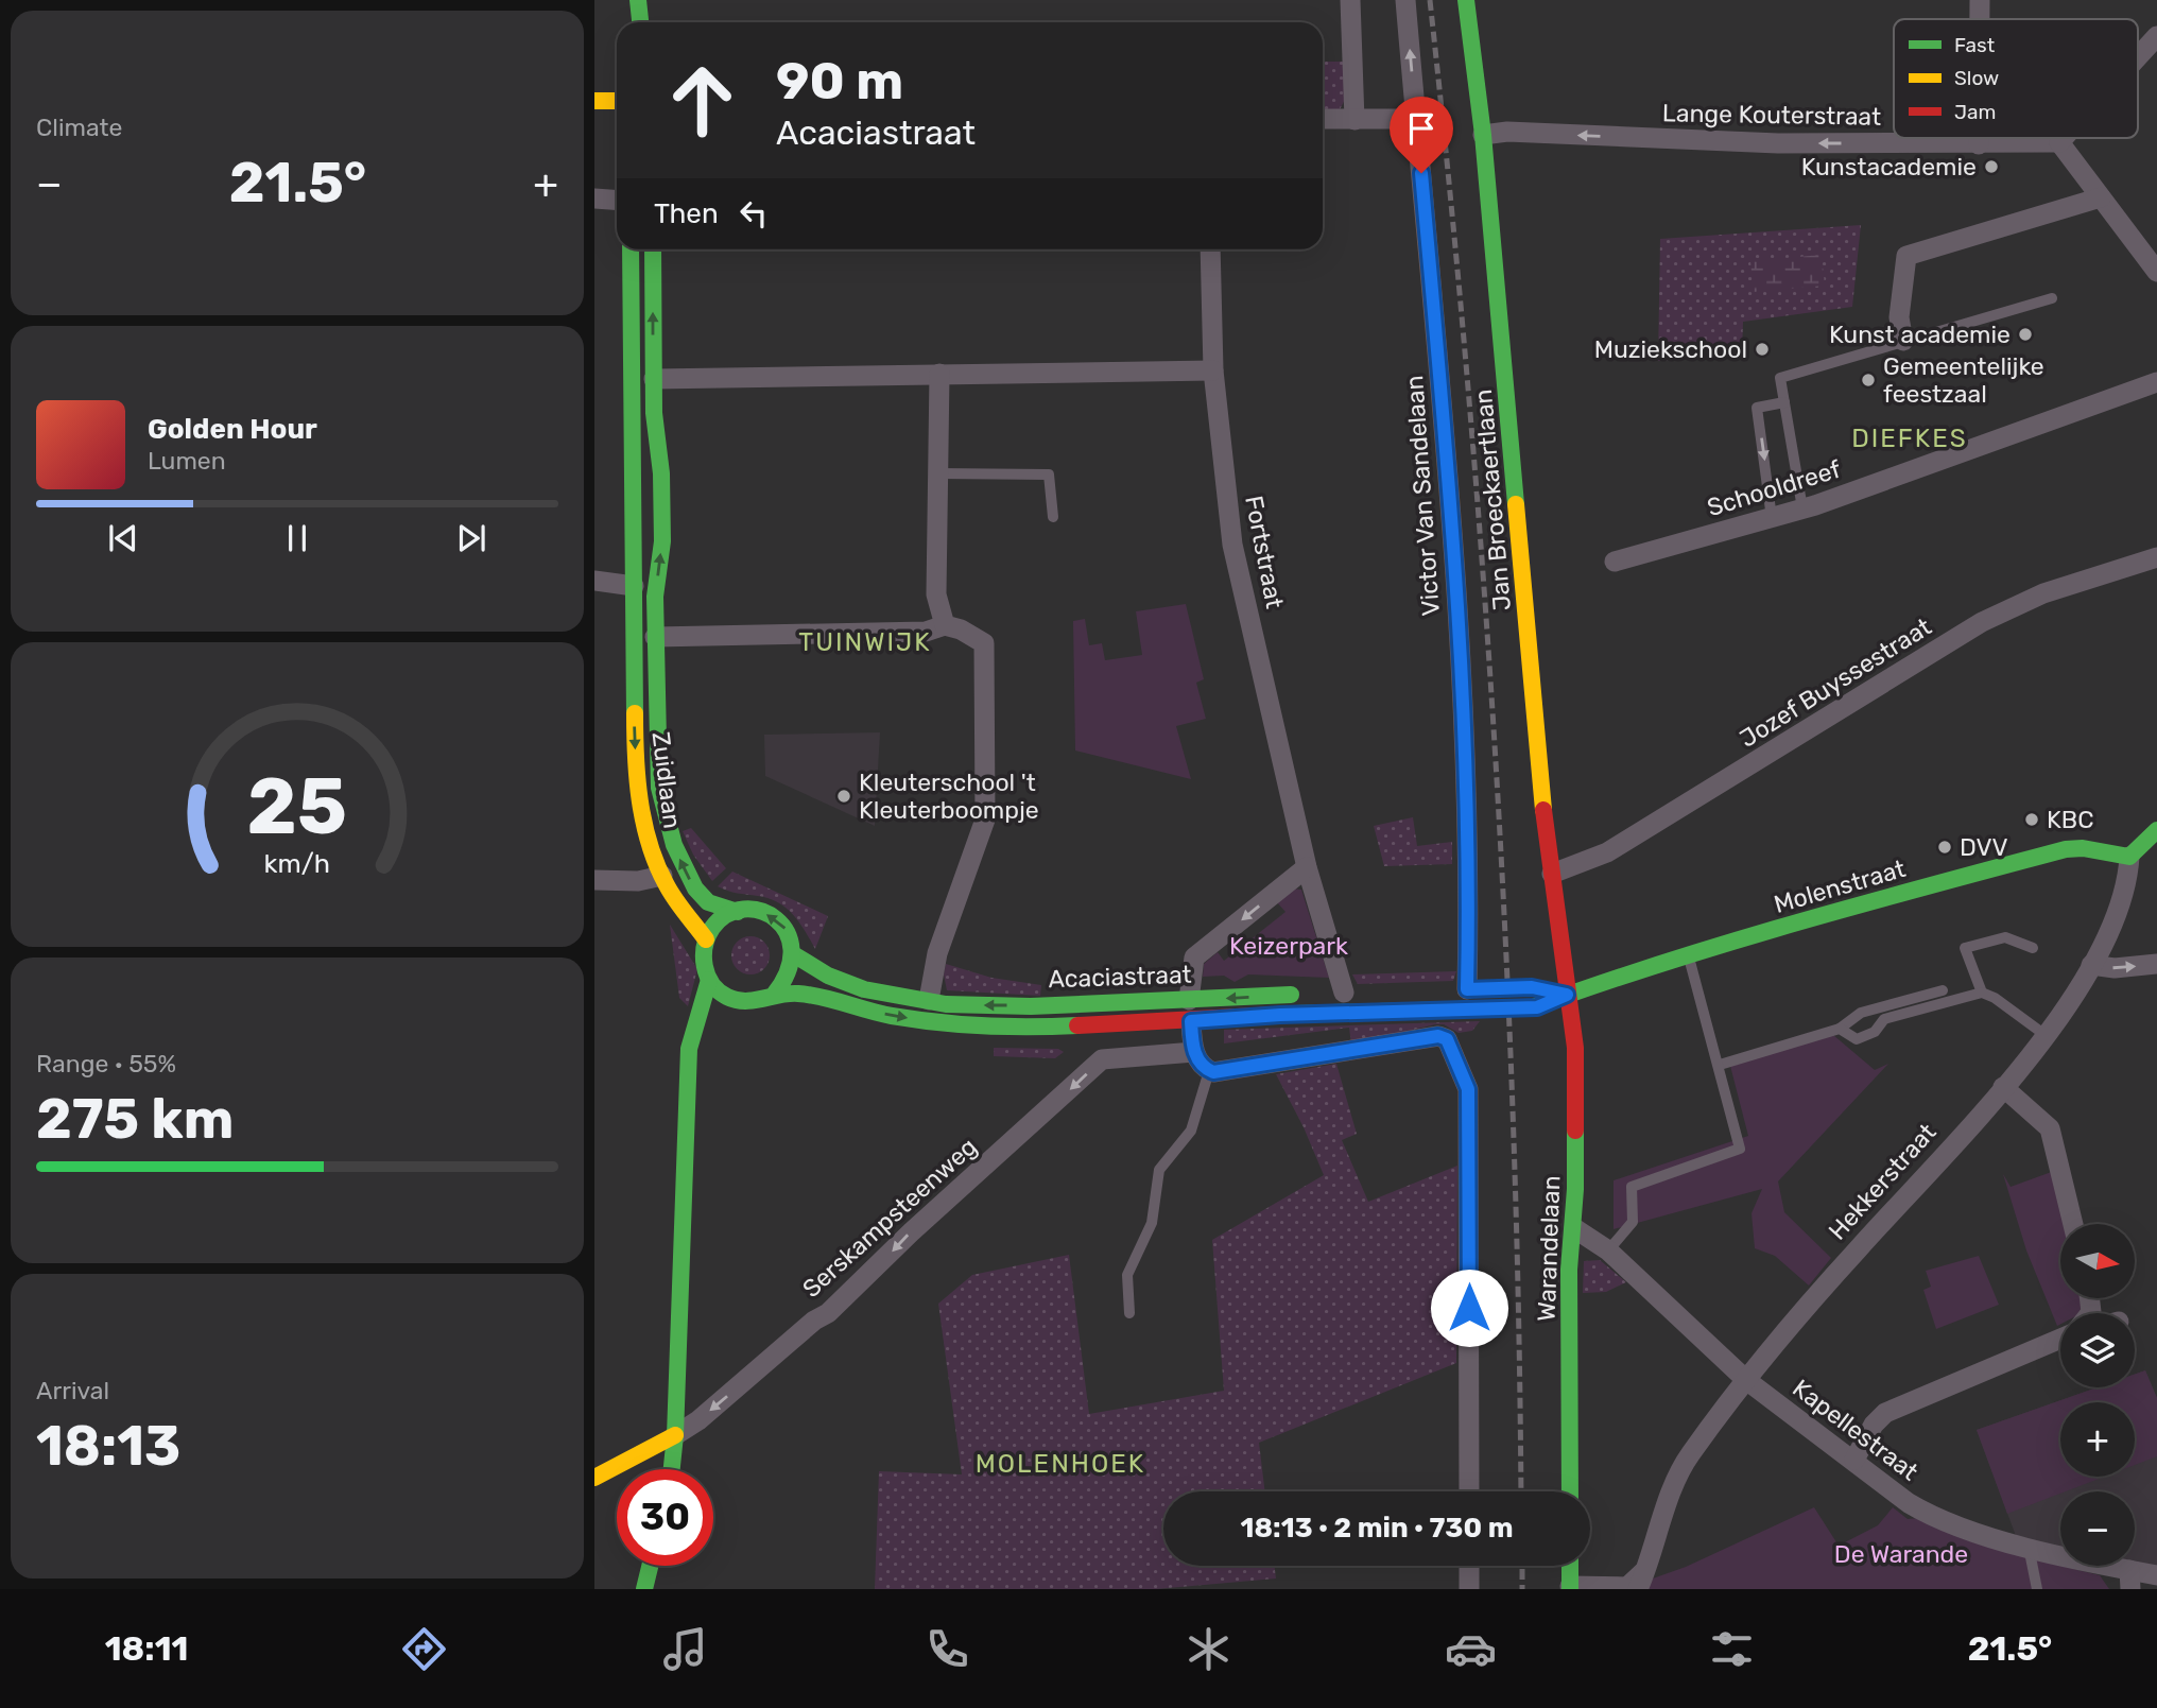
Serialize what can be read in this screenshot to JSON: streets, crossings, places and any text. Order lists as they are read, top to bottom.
{
  "streets": {
    "main road": [
      "Jan Broeckaertlaan",
      "Zuidlaan",
      "Molenstraat",
      "Acaciastraat",
      "Warandelaan"
    ],
    "street": [
      "Lange Kouterstraat",
      "Schooldreef",
      "Victor Van Sandelaan",
      "Fortstraat",
      "Jozef Buyssestraat",
      "Hekkerstraat",
      "Serskampsteenweg",
      "Kapellestraat"
    ]
  },
  "crossings": [
    ["Lange Kouterstraat", "Jan Broeckaertlaan"],
    ["Jan Broeckaertlaan", "Jozef Buyssestraat"],
    ["Jan Broeckaertlaan", "Molenstraat"],
    ["Jan Broeckaertlaan", "Acaciastraat"],
    ["Jan Broeckaertlaan", "Warandelaan"],
    ["Fortstraat", "Acaciastraat"],
    ["Zuidlaan", "Acaciastraat"],
    ["Molenstraat", "Acaciastraat"],
    ["Molenstraat", "Hekkerstraat"],
    ["Molenstraat", "Warandelaan"],
    ["Acaciastraat", "Warandelaan"],
    ["Hekkerstraat", "Kapellestraat"],
    ["Warandelaan", "Kapellestraat"]
  ],
  "one_way": ["Lange Kouterstraat", "Serskampsteenweg"],
  "districts": ["DIEFKES", "TUINWIJK", "MOLENHOEK"],
  "parks": ["Keizerpark", "De Warande"],
  "places": [
    "Kunstacademie",
    "Kunst academie",
    "Muziekschool",
    "Gemeentelijke feestzaal",
    "Kleuterschool 't Kleuterboompje",
    "KBC",
    "DVV"
  ],
  "legend": ["Fast", "Slow", "Jam"],
  "north": "right",
  "page": {
    "tile": [
      "Climate",
      ["Range · 55%", "275 km"],
      ["Arrival", "18:13"]
    ],
    "turn": ["90 m", "Acaciastraat"],
    "heat": ["−", "21.5°", "+"],
    "then": "Then",
    "song": ["Golden Hour", "Lumen"],
    "map_buttons": ["+", "−"],
    "limit": "30",
    "trip": "18:13 · 2 min · 730 m",
    "tabs": ["18:11", "21.5°"],
    "gauge": ["25", "km/h"]
  }
}
